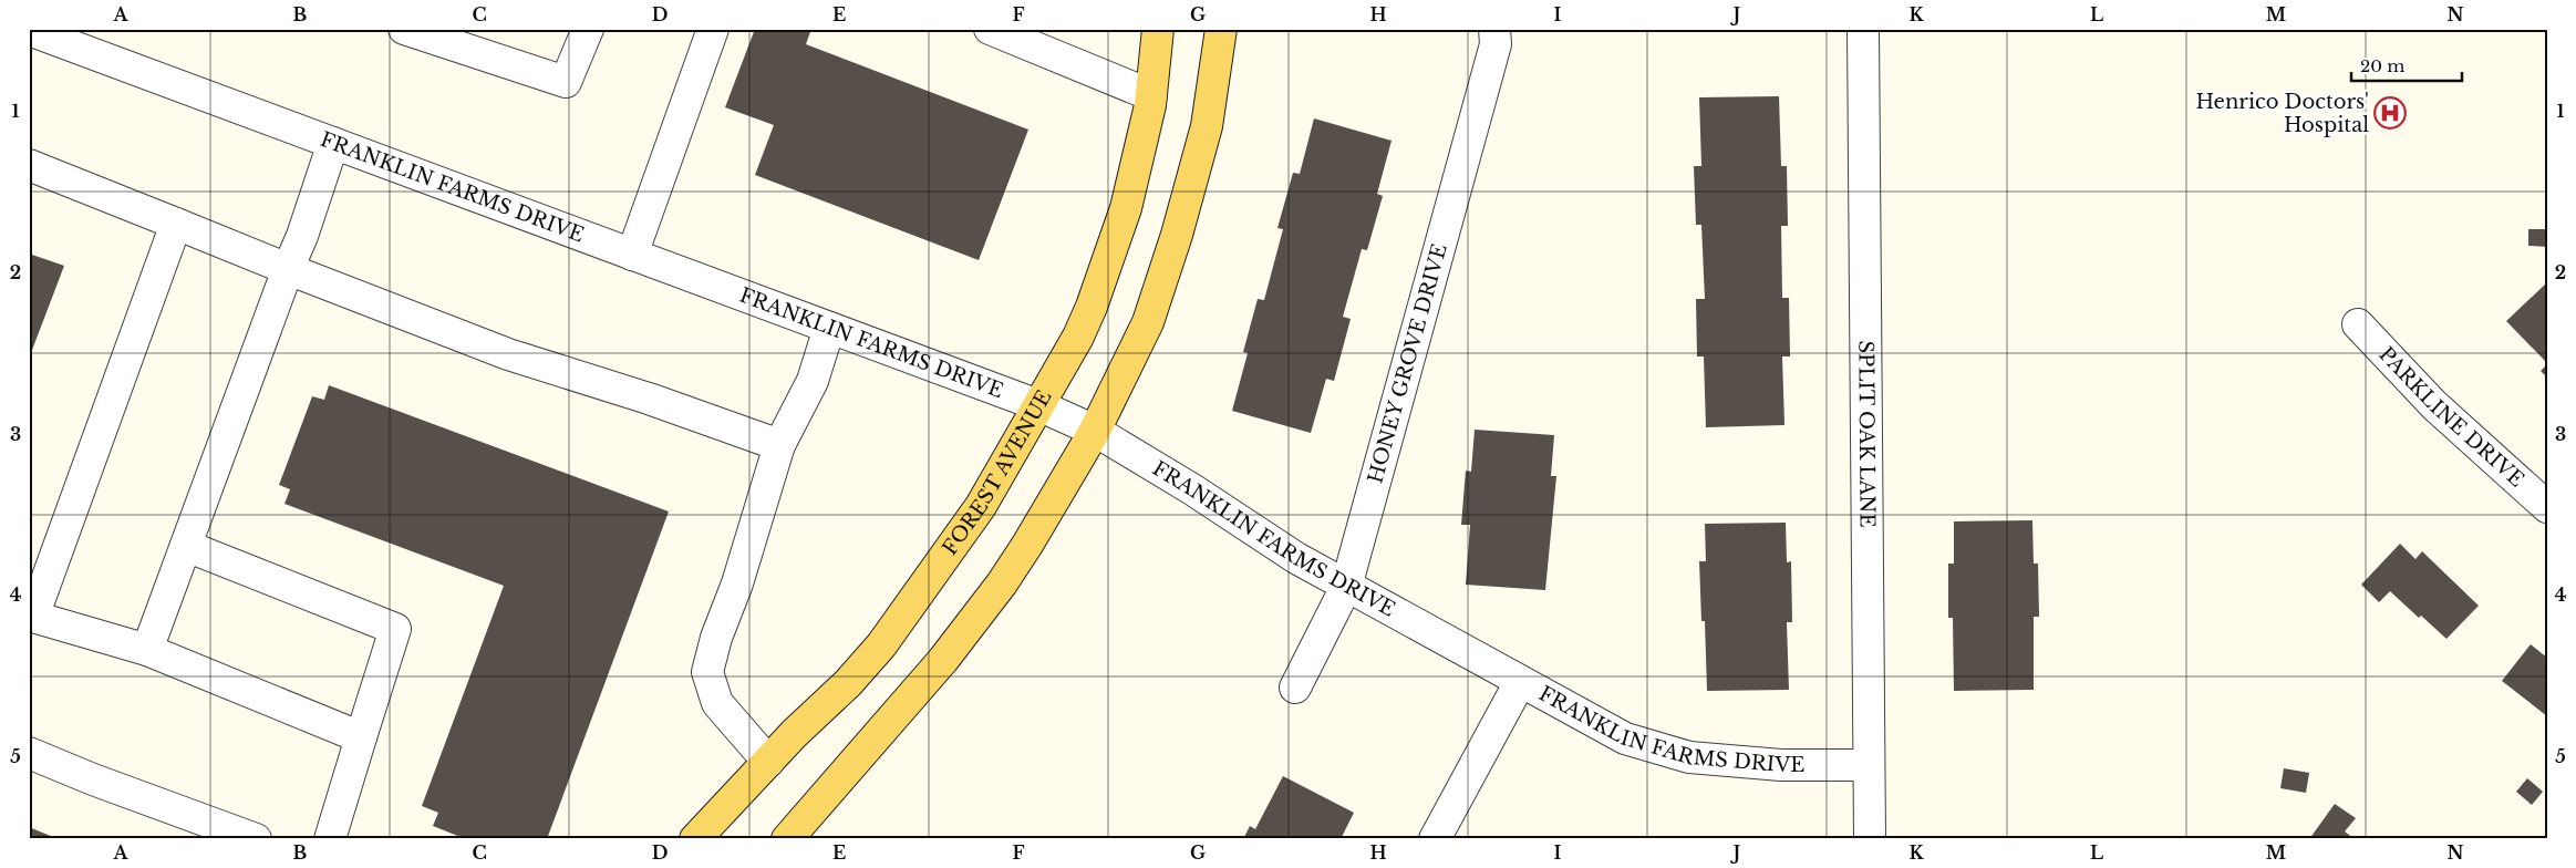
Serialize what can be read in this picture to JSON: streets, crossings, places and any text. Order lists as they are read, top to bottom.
{
  "streets": {
    "main road": ["FOREST AVENUE"],
    "street": [
      "FRANKLIN FARMS DRIVE",
      "HONEY GROVE DRIVE",
      "PARKLINE DRIVE",
      "SPLIT OAK LANE"
    ]
  },
  "crossings": [
    ["FRANKLIN FARMS DRIVE", "HONEY GROVE DRIVE"],
    ["FRANKLIN FARMS DRIVE", "SPLIT OAK LANE"],
    ["FRANKLIN FARMS DRIVE", "FOREST AVENUE"]
  ],
  "places": {
    "hospital": ["Henrico Doctors' Hospital"]
  },
  "scale_bar": "20 m",
  "grid": {
    "columns": [
      "A",
      "B",
      "C",
      "D",
      "E",
      "F",
      "G",
      "H",
      "I",
      "J",
      "K",
      "L",
      "M",
      "N"
    ],
    "rows": [
      "1",
      "2",
      "3",
      "4",
      "5"
    ]
  }
}
